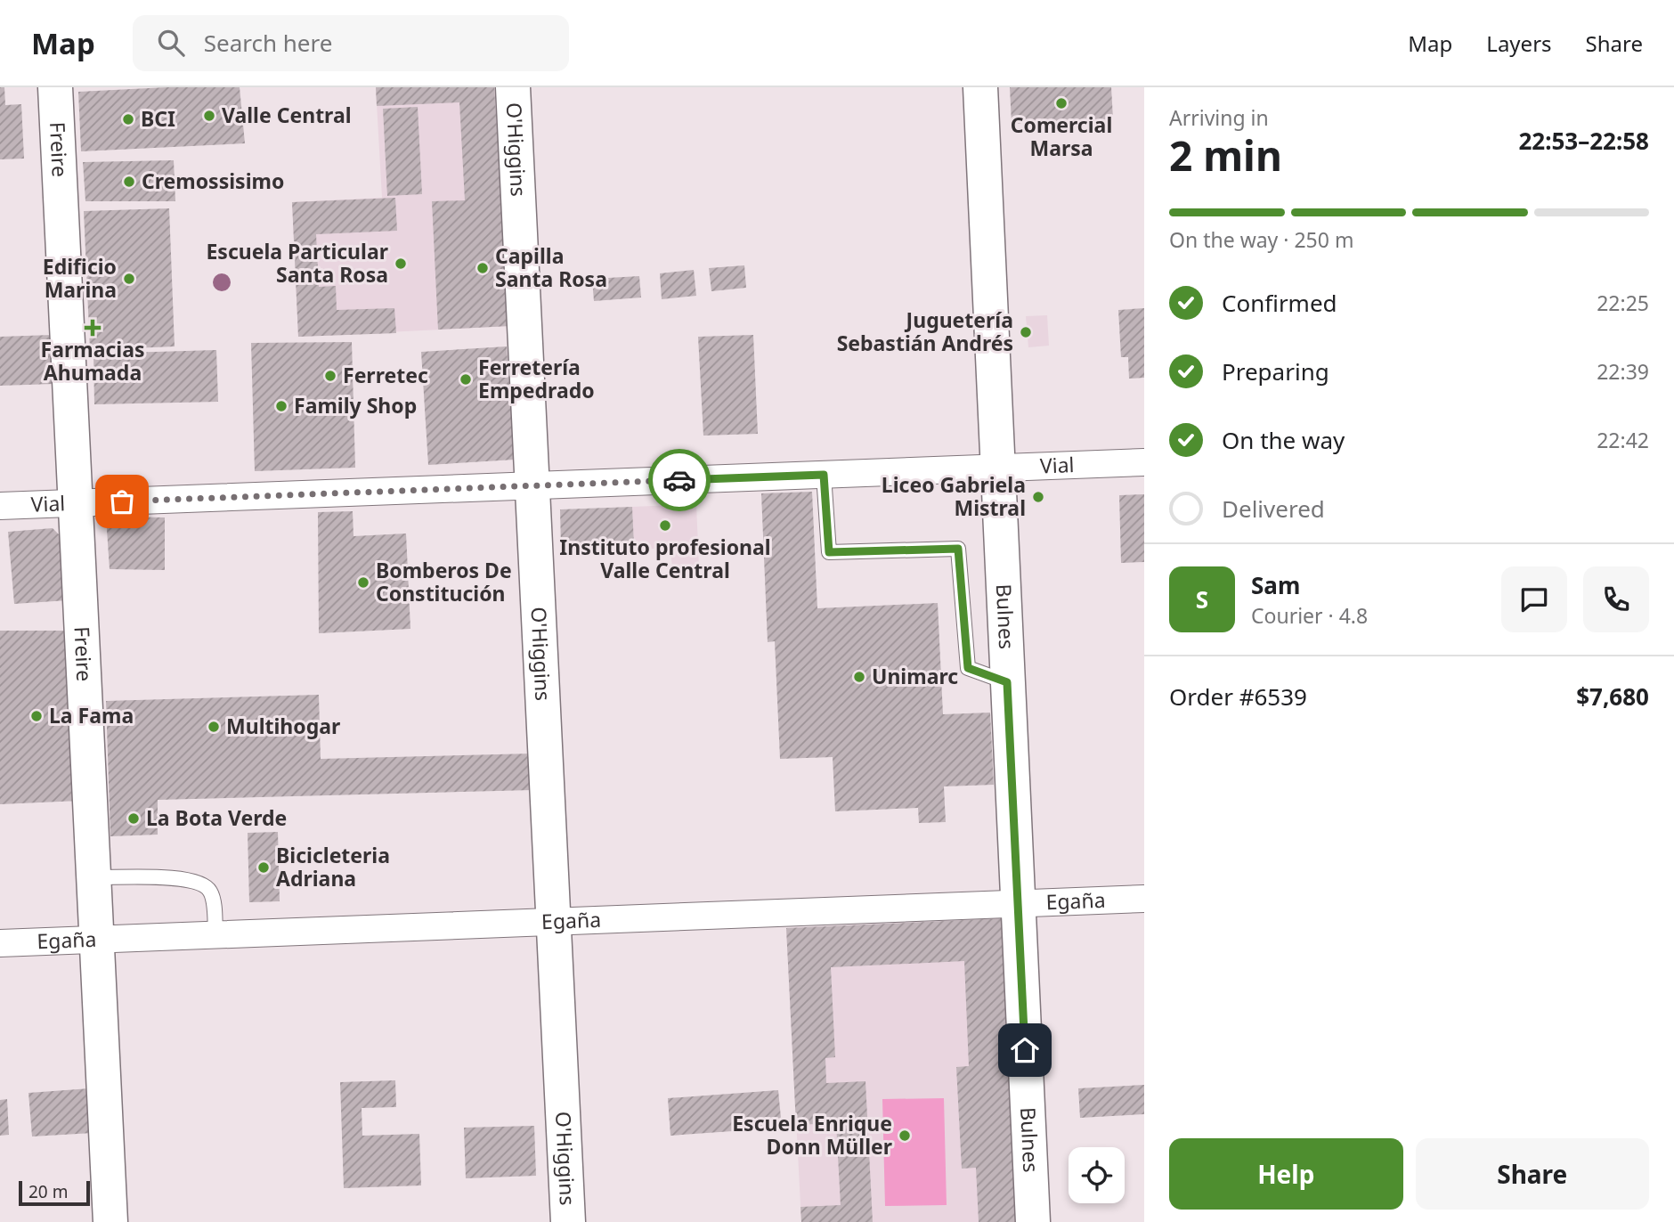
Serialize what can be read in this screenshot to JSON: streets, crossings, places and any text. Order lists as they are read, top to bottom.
{
  "streets": {
    "main road": ["Freire", "O'Higgins", "Bulnes"],
    "street": ["Vial", "Egaña"]
  },
  "crossings": [
    ["Freire", "Vial"],
    ["Freire", "Egaña"],
    ["O'Higgins", "Vial"],
    ["O'Higgins", "Egaña"],
    ["Vial", "Bulnes"],
    ["Bulnes", "Egaña"]
  ],
  "places": {
    "other": [
      "Comercial Marsa",
      "Valle Central",
      "BCI",
      "Cremossisimo",
      "Escuela Particular Santa Rosa",
      "Capilla Santa Rosa",
      "Edificio Marina",
      "Juguetería Sebastián Andrés",
      "Ferretec",
      "Ferretería Empedrado",
      "Family Shop",
      "Liceo Gabriela Mistral",
      "Instituto profesional Valle Central",
      "Bomberos De Constitución",
      "Unimarc",
      "La Fama",
      "Multihogar",
      "La Bota Verde",
      "Bicicleteria Adriana",
      "Escuela Enrique Donn Müller"
    ],
    "health": ["Farmacias Ahumada"]
  },
  "scale_bar": "20 m",
  "page": {
    "header": "Map",
    "search": "Search here",
    "nav": ["Map", "Layers", "Share"],
    "heading": ["2 min", "Arriving in", "22:53–22:58"],
    "panel": [
      "Sam",
      "Courier · 4.8",
      "Order #6539",
      "$7,680"
    ],
    "bar": "On the way · 250 m",
    "list": [
      ["Confirmed", "22:25"],
      ["Preparing", "22:39"],
      ["On the way", "22:42"],
      "Delivered"
    ],
    "round": "S",
    "buttons": ["Help", "Share"],
    "scale": "20 m"
  }
}
